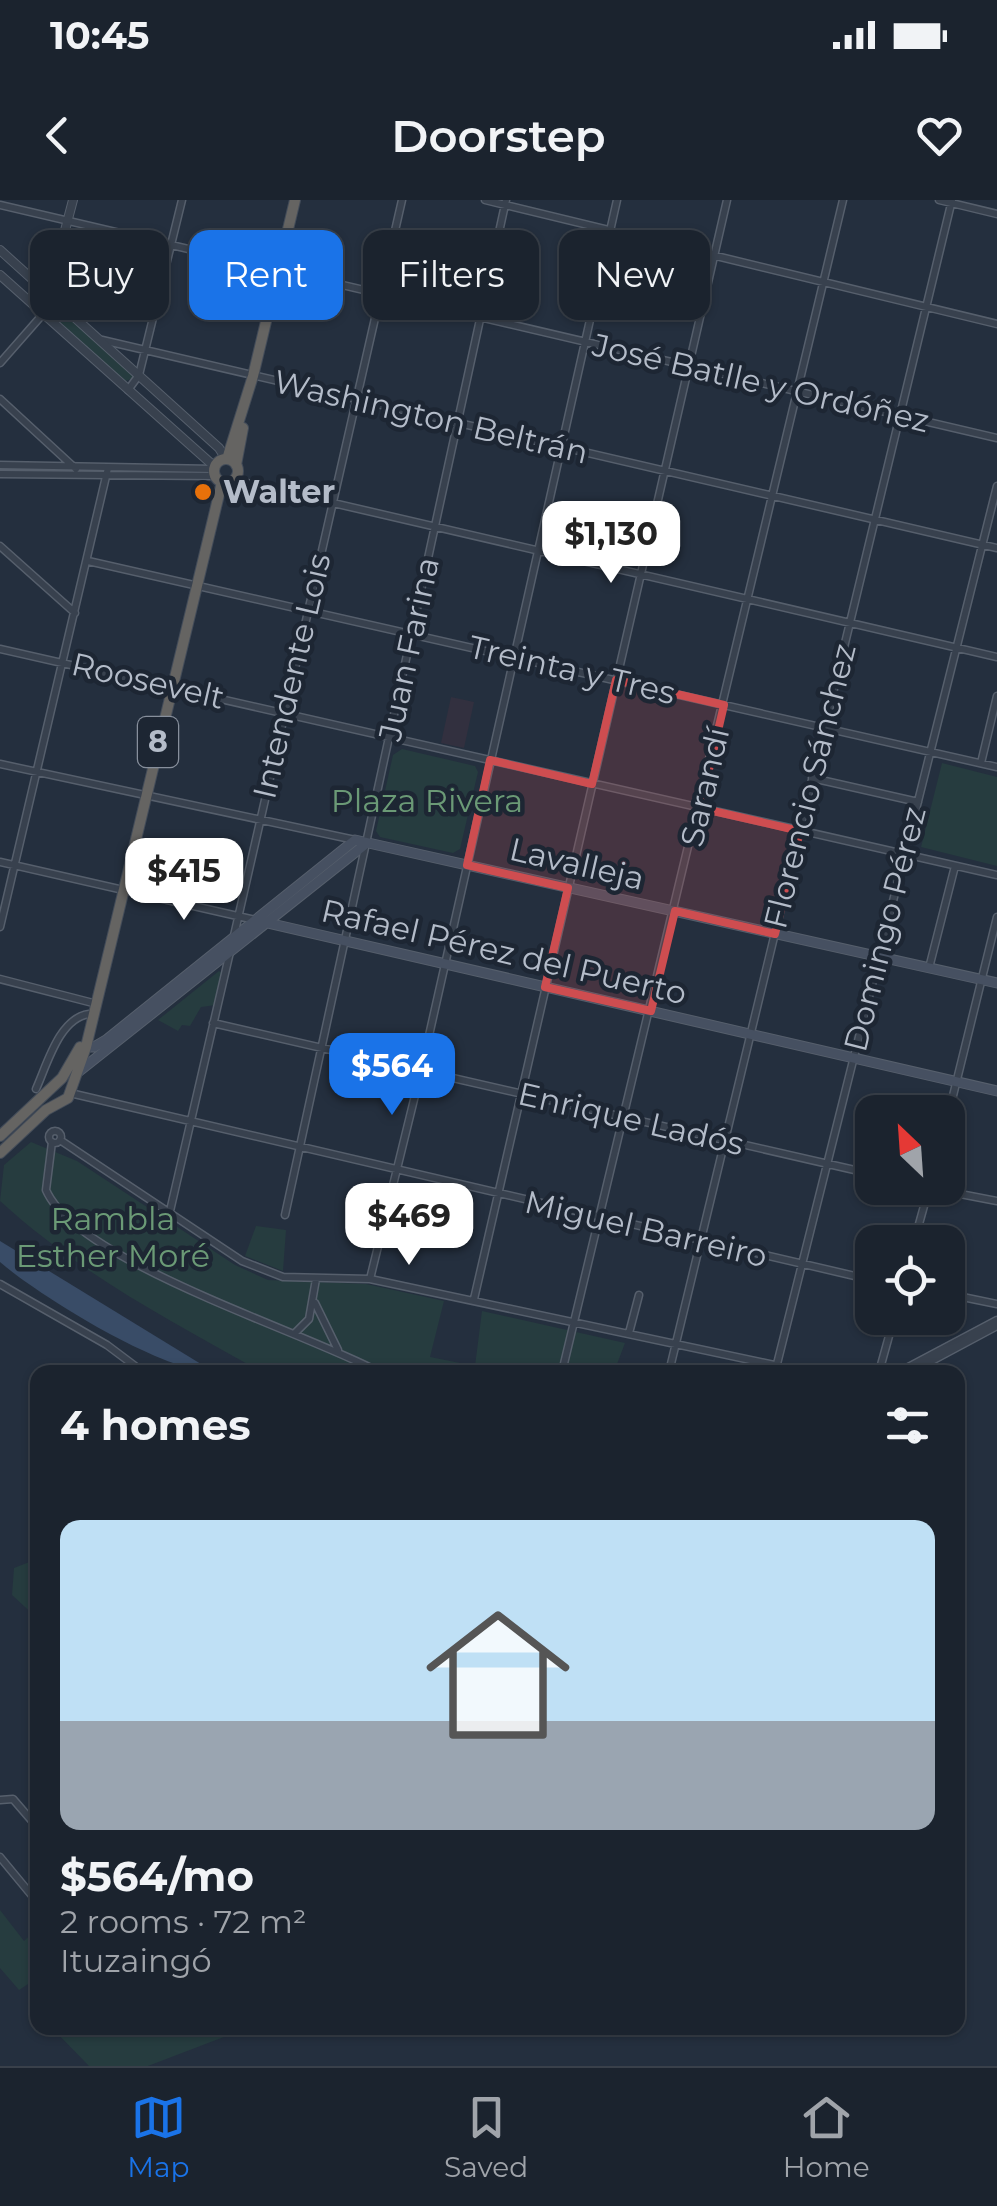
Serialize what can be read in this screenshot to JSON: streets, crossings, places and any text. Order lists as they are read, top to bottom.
{
  "streets": {
    "highway": ["8"],
    "main road": ["Lavalleja", "Rafael Pérez del Puerto"],
    "street": [
      "José Batlle y Ordóñez",
      "Washington Beltrán",
      "Juan Farina",
      "Treinta y Tres",
      "Intendente Lois",
      "Roosevelt",
      "Florencio Sánchez",
      "Sarandí",
      "Domingo Pérez",
      "Enrique Ladós",
      "Miguel Barreiro"
    ]
  },
  "crossings": [
    ["José Batlle y Ordóñez", "Florencio Sánchez"],
    ["José Batlle y Ordóñez", "Sarandí"],
    ["Washington Beltrán", "Juan Farina"],
    ["Washington Beltrán", "Intendente Lois"],
    ["Washington Beltrán", "8"],
    ["Washington Beltrán", "Florencio Sánchez"],
    ["Washington Beltrán", "Sarandí"],
    ["Washington Beltrán", "Domingo Pérez"],
    ["Juan Farina", "Treinta y Tres"],
    ["Juan Farina", "Roosevelt"],
    ["Juan Farina", "Lavalleja"],
    ["Juan Farina", "Rafael Pérez del Puerto"],
    ["Juan Farina", "Enrique Ladós"],
    ["Juan Farina", "Miguel Barreiro"],
    ["Treinta y Tres", "Intendente Lois"],
    ["Treinta y Tres", "8"],
    ["Treinta y Tres", "Florencio Sánchez"],
    ["Treinta y Tres", "Sarandí"],
    ["Treinta y Tres", "Domingo Pérez"],
    ["Intendente Lois", "Roosevelt"],
    ["Intendente Lois", "Lavalleja"],
    ["Intendente Lois", "Rafael Pérez del Puerto"],
    ["Intendente Lois", "Enrique Ladós"],
    ["Intendente Lois", "Miguel Barreiro"],
    ["Roosevelt", "8"],
    ["Roosevelt", "Florencio Sánchez"],
    ["Roosevelt", "Sarandí"],
    ["Roosevelt", "Domingo Pérez"],
    ["8", "Lavalleja"],
    ["8", "Rafael Pérez del Puerto"],
    ["8", "Miguel Barreiro"],
    ["Florencio Sánchez", "Lavalleja"],
    ["Florencio Sánchez", "Rafael Pérez del Puerto"],
    ["Florencio Sánchez", "Enrique Ladós"],
    ["Florencio Sánchez", "Miguel Barreiro"],
    ["Sarandí", "Lavalleja"],
    ["Sarandí", "Rafael Pérez del Puerto"],
    ["Sarandí", "Enrique Ladós"],
    ["Sarandí", "Miguel Barreiro"],
    ["Lavalleja", "Domingo Pérez"],
    ["Domingo Pérez", "Rafael Pérez del Puerto"],
    ["Domingo Pérez", "Enrique Ladós"],
    ["Domingo Pérez", "Miguel Barreiro"]
  ],
  "parks": ["Plaza Rivera", "Rambla Esther Moré"],
  "places": ["Walter"],
  "north": "top left",
  "page": {
    "status": "10:45",
    "header": "Doorstep",
    "chip": [
      "Buy",
      "Rent",
      "Filters",
      "New"
    ],
    "price": [
      "$1,130",
      "$415",
      "$564",
      "$469"
    ],
    "heading": "4 homes",
    "list": [
      {
        "name": "$564/mo",
        "note": "2 rooms · 72 m² · Ituzaingó"
      }
    ],
    "tabs": ["Map", "Saved", "Home"]
  }
}
